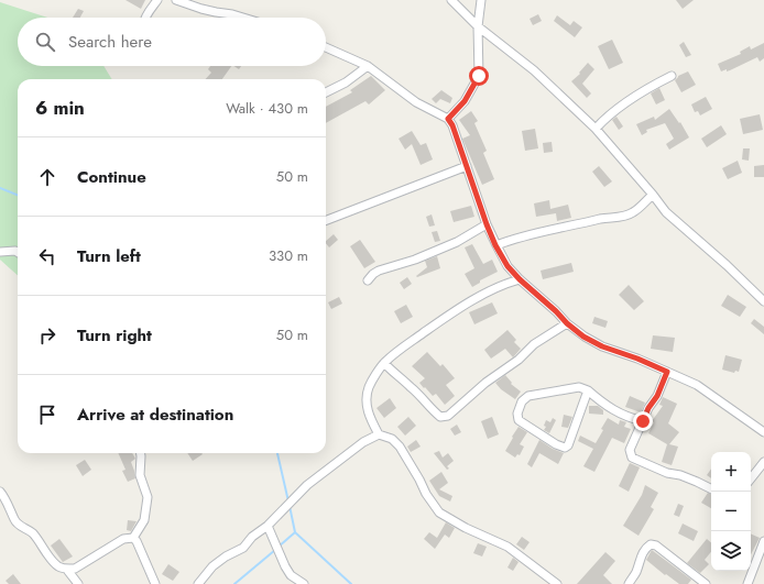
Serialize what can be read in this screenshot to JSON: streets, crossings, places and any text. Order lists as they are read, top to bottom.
{
  "page": {
    "search": "Search here",
    "heading": ["6 min", "Walk · 430 m"],
    "list": [
      ["Continue", "50 m"],
      ["Turn left", "330 m"],
      ["Turn right", "50 m"],
      "Arrive at destination"
    ],
    "map_buttons": ["+", "−"]
  }
}
